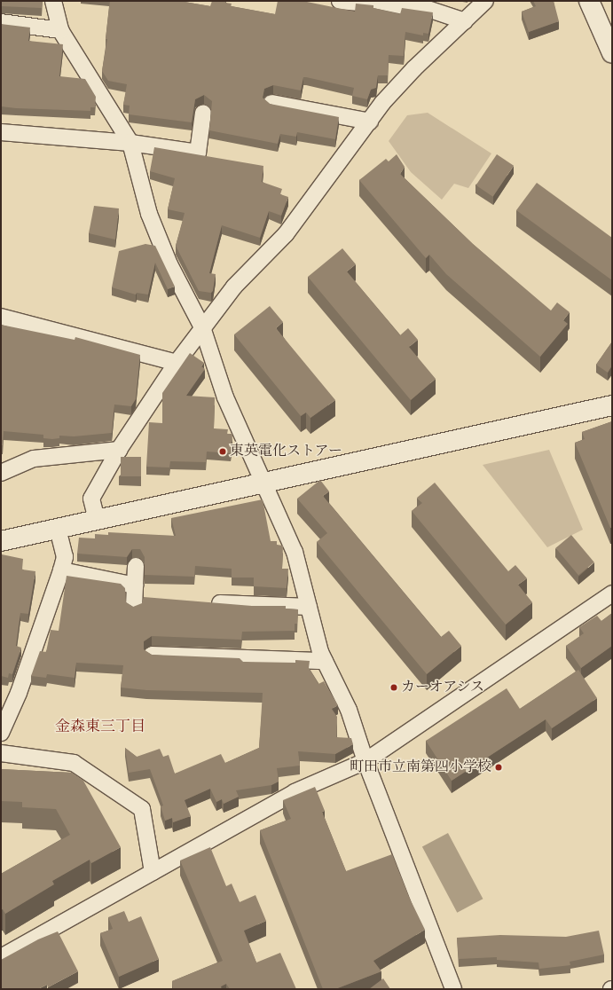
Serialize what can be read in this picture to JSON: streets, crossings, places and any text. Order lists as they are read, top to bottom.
{
  "districts": ["金森東三丁目"],
  "places": ["東英電化ストアー", "カーオアシス", "町田市立南第四小学校"]
}
